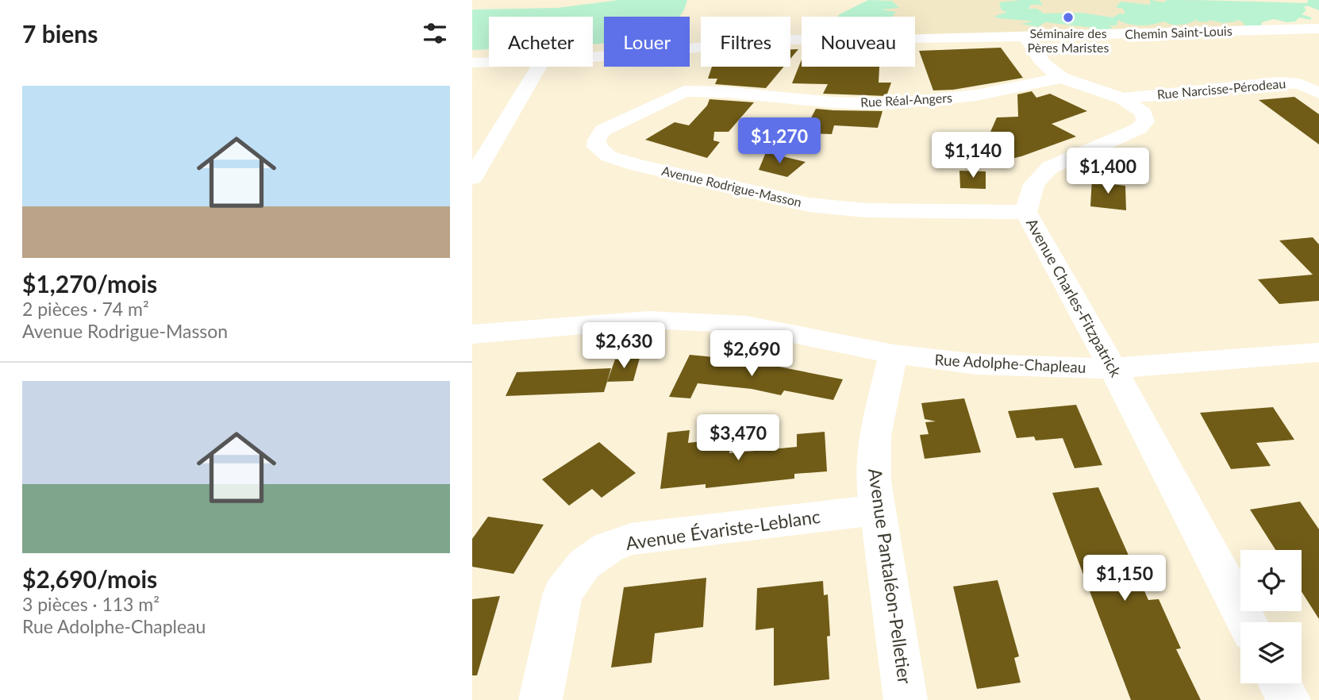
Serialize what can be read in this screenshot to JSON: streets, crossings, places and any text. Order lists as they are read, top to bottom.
{
  "streets": {
    "street": [
      "Chemin Saint-Louis",
      "Rue Narcisse-Pérodeau",
      "Rue Réal-Angers",
      "Avenue Rodrigue-Masson",
      "Avenue Charles-Fitzpatrick",
      "Rue Adolphe-Chapleau",
      "Avenue Évariste-Leblanc",
      "Avenue Pantaléon-Pelletier"
    ]
  },
  "crossings": [
    ["Chemin Saint-Louis", "Avenue Charles-Fitzpatrick"],
    ["Rue Narcisse-Pérodeau", "Avenue Charles-Fitzpatrick"],
    ["Rue Réal-Angers", "Avenue Rodrigue-Masson"],
    ["Rue Réal-Angers", "Avenue Charles-Fitzpatrick"],
    ["Avenue Rodrigue-Masson", "Avenue Charles-Fitzpatrick"],
    ["Avenue Charles-Fitzpatrick", "Rue Adolphe-Chapleau"],
    ["Rue Adolphe-Chapleau", "Avenue Pantaléon-Pelletier"],
    ["Avenue Évariste-Leblanc", "Avenue Pantaléon-Pelletier"]
  ],
  "places": ["Séminaire des Pères Maristes"],
  "page": {
    "heading": "7 biens",
    "chip": [
      "Acheter",
      "Louer",
      "Filtres",
      "Nouveau"
    ],
    "list": [
      {
        "name": "$1,270/mois",
        "note": "2 pièces · 74 m² · Avenue Rodrigue-Masson"
      },
      {
        "name": "$2,690/mois",
        "note": "3 pièces · 113 m² · Rue Adolphe-Chapleau"
      }
    ],
    "price": [
      "$1,270",
      "$1,140",
      "$1,400",
      "$2,630",
      "$2,690",
      "$3,470",
      "$1,150"
    ]
  }
}
